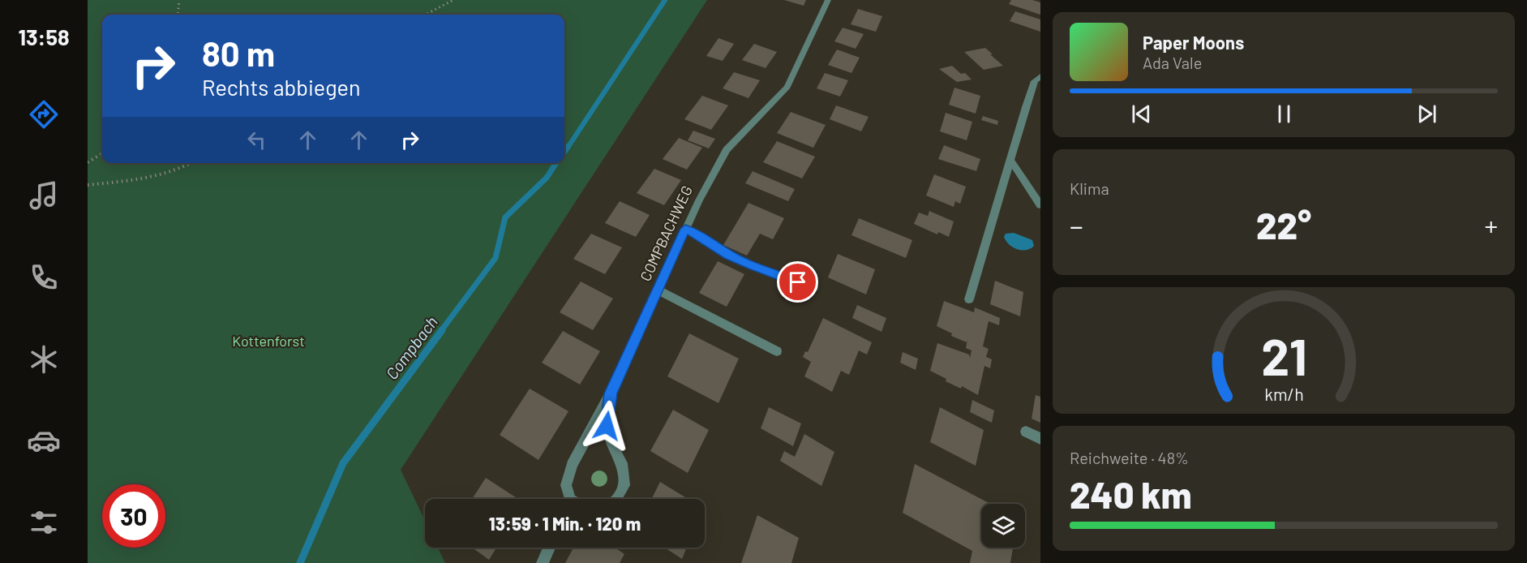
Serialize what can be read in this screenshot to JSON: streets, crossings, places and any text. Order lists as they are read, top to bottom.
{
  "streets": {
    "street": ["COMPBACHWEG"]
  },
  "water": ["Compbach"],
  "parks": ["Kottenforst"],
  "page": {
    "tabs": "13:58",
    "turn": ["80 m", "Rechts abbiegen"],
    "song": ["Paper Moons", "Ada Vale"],
    "tile": [
      "Klima",
      ["Reichweite · 48%", "240 km"]
    ],
    "heat": ["−", "22°", "+"],
    "limit": "30",
    "trip": "13:59 · 1 Min. · 120 m",
    "gauge": ["21", "km/h"]
  }
}
